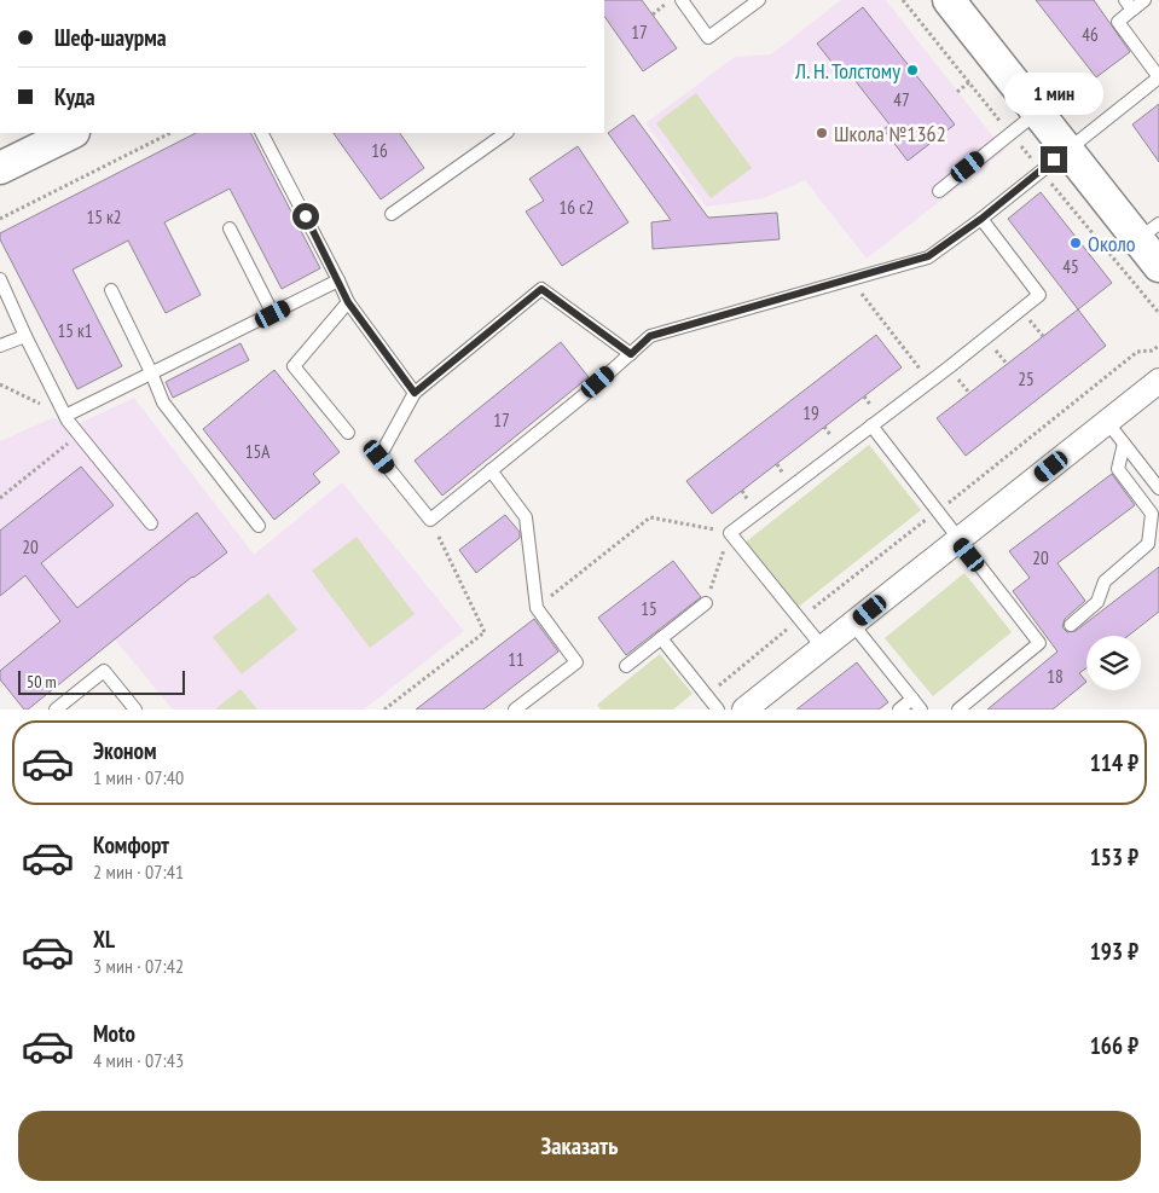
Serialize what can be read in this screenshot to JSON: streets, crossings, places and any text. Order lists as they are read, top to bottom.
{
  "places": ["Л. Н. Толстому", "Школа №1362", "Около"],
  "house_numbers": [
    "17",
    "46",
    "47",
    "16",
    "16 с2",
    "15 к2",
    "45",
    "15 к1",
    "25",
    "19",
    "17",
    "15А",
    "20",
    "20",
    "15",
    "11",
    "18"
  ],
  "scale_bar": "50 m",
  "page": {
    "banner": ["Шеф-шаурма", "Куда"],
    "bubble": "1 мин",
    "scale": "50 m",
    "list": [
      {
        "name": "Эконом",
        "note": "1 мин · 07:40",
        "value": "114 ₽"
      },
      {
        "name": "Комфорт",
        "note": "2 мин · 07:41",
        "value": "153 ₽"
      },
      {
        "name": "XL",
        "note": "3 мин · 07:42",
        "value": "193 ₽"
      },
      {
        "name": "Moto",
        "note": "4 мин · 07:43",
        "value": "166 ₽"
      }
    ],
    "buttons": "Заказать"
  }
}
